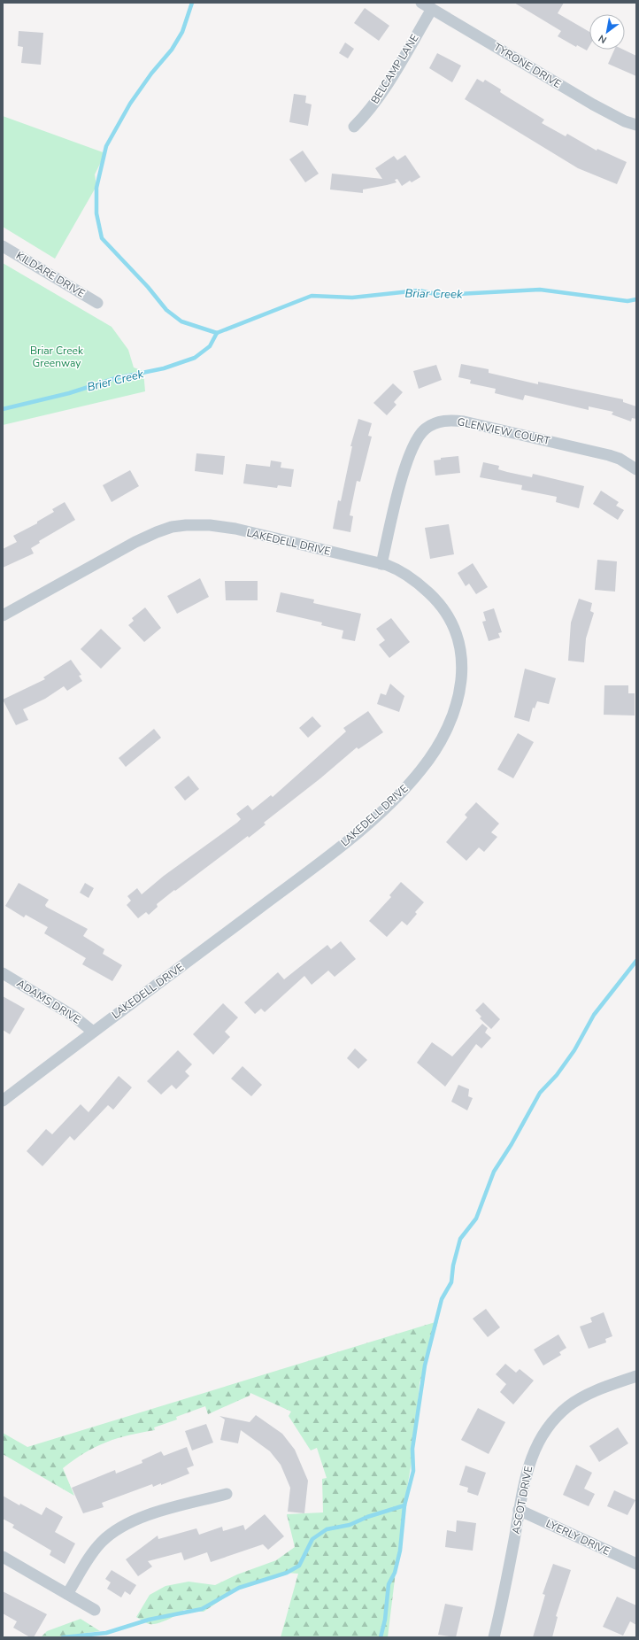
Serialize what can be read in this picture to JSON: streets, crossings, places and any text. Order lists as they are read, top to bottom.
{
  "streets": {
    "street": [
      "TYRONE DRIVE",
      "BELCAMP LANE",
      "KILDARE DRIVE",
      "GLENVIEW COURT",
      "LAKEDELL DRIVE",
      "ADAMS DRIVE",
      "ASCOT DRIVE",
      "LYERLY DRIVE"
    ]
  },
  "crossings": [
    ["TYRONE DRIVE", "BELCAMP LANE"],
    ["GLENVIEW COURT", "LAKEDELL DRIVE"],
    ["LAKEDELL DRIVE", "ADAMS DRIVE"],
    ["ASCOT DRIVE", "LYERLY DRIVE"]
  ],
  "water": ["Briar Creek", "Brier Creek"],
  "parks": ["Briar Creek Greenway"],
  "north": "bottom left"
}
